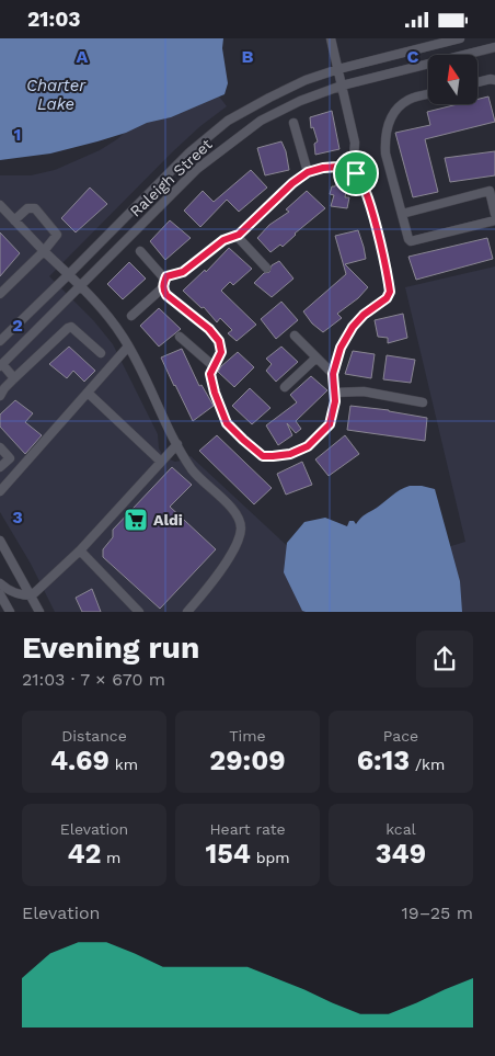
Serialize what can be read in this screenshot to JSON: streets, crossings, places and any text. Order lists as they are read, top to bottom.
{
  "streets": {
    "street": ["Raleigh Street"]
  },
  "water": ["Charter Lake"],
  "places": {
    "supermarket": ["Aldi"]
  },
  "north": "top",
  "page": {
    "status": "21:03",
    "heading": ["Evening run", "21:03 · 7 × 670 m"],
    "stats": [
      ["Distance", "4.69 km"],
      ["Time", "29:09"],
      ["Pace", "6:13 /km"],
      ["Elevation", "42 m"],
      ["Heart rate", "154 bpm"],
      ["kcal", "349"]
    ],
    "chart": ["Elevation", "19–25 m"]
  },
  "grid": {
    "columns": ["A", "B", "C"],
    "rows": ["1", "2", "3"]
  }
}
